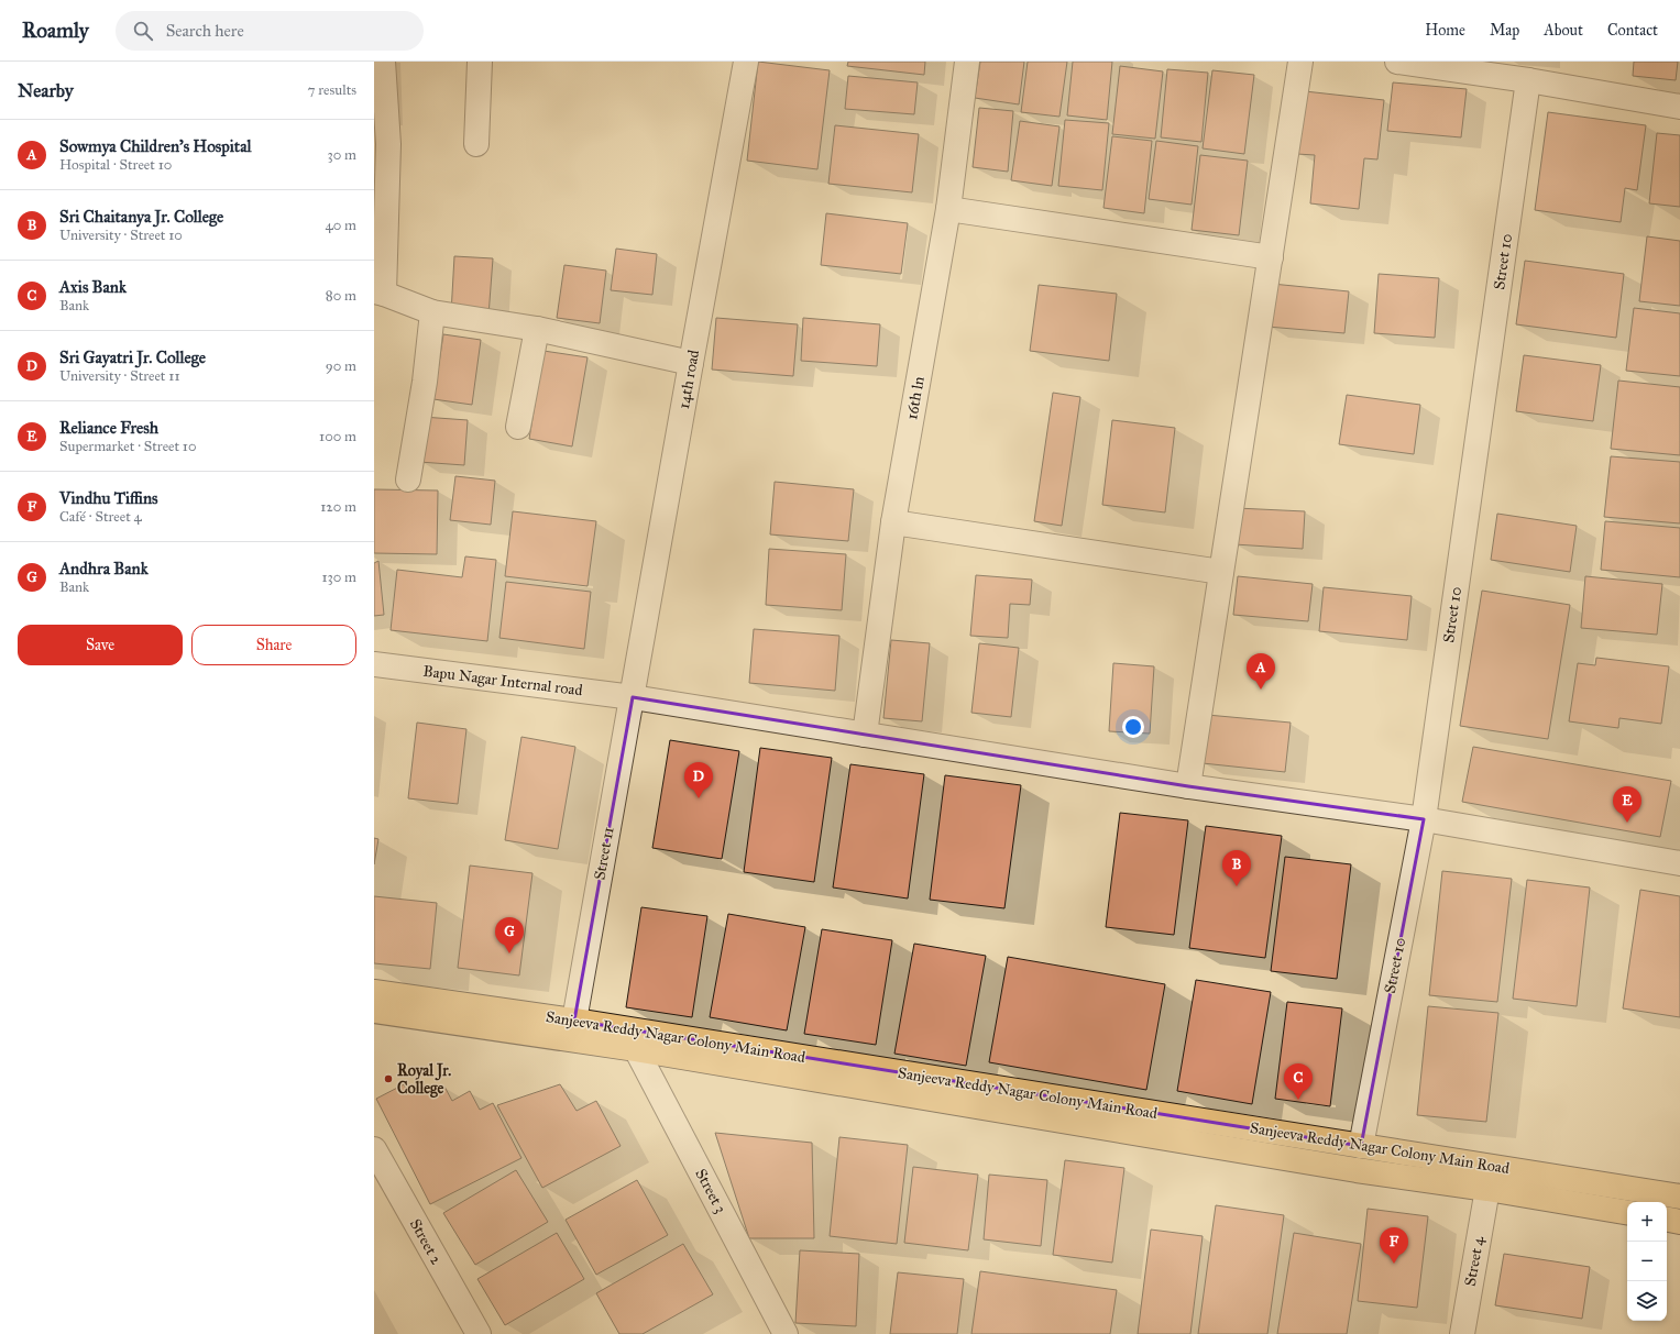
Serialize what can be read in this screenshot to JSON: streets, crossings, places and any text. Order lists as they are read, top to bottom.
{
  "streets": {
    "main road": ["Sanjeeva Reddy Nagar Colony Main Road"],
    "street": [
      "Street 10",
      "14th road",
      "16th ln",
      "Bapu Nagar Internal road",
      "Street 11",
      "Street 3",
      "Street 2",
      "Street 4"
    ]
  },
  "crossings": [
    ["Street 10", "Bapu Nagar Internal road"],
    ["Street 10", "Sanjeeva Reddy Nagar Colony Main Road"],
    ["14th road", "Bapu Nagar Internal road"],
    ["14th road", "Street 11"],
    ["16th ln", "Bapu Nagar Internal road"],
    ["Bapu Nagar Internal road", "Street 11"],
    ["Street 11", "Sanjeeva Reddy Nagar Colony Main Road"],
    ["Sanjeeva Reddy Nagar Colony Main Road", "Street 3"],
    ["Sanjeeva Reddy Nagar Colony Main Road", "Street 4"]
  ],
  "places": ["Royal Jr. College"],
  "page": {
    "header": "Roamly",
    "search": "Search here",
    "nav": [
      "Home",
      "Map",
      "About",
      "Contact"
    ],
    "heading": ["Nearby", "7 results"],
    "list": [
      {
        "mark": "A",
        "name": "Sowmya Children's Hospital",
        "note": "Hospital · Street 10",
        "value": "30 m"
      },
      {
        "mark": "B",
        "name": "Sri Chaitanya Jr. College",
        "note": "University · Street 10",
        "value": "40 m"
      },
      {
        "mark": "C",
        "name": "Axis Bank",
        "note": "Bank",
        "value": "80 m"
      },
      {
        "mark": "D",
        "name": "Sri Gayatri Jr. College",
        "note": "University · Street 11",
        "value": "90 m"
      },
      {
        "mark": "E",
        "name": "Reliance Fresh",
        "note": "Supermarket · Street 10",
        "value": "100 m"
      },
      {
        "mark": "F",
        "name": "Vindhu Tiffins",
        "note": "Café · Street 4",
        "value": "120 m"
      },
      {
        "mark": "G",
        "name": "Andhra Bank",
        "note": "Bank",
        "value": "130 m"
      }
    ],
    "buttons": ["Save", "Share"],
    "pins": [
      "A",
      "D",
      "E",
      "B",
      "G",
      "C",
      "F"
    ],
    "map_buttons": ["+", "−"]
  }
}
